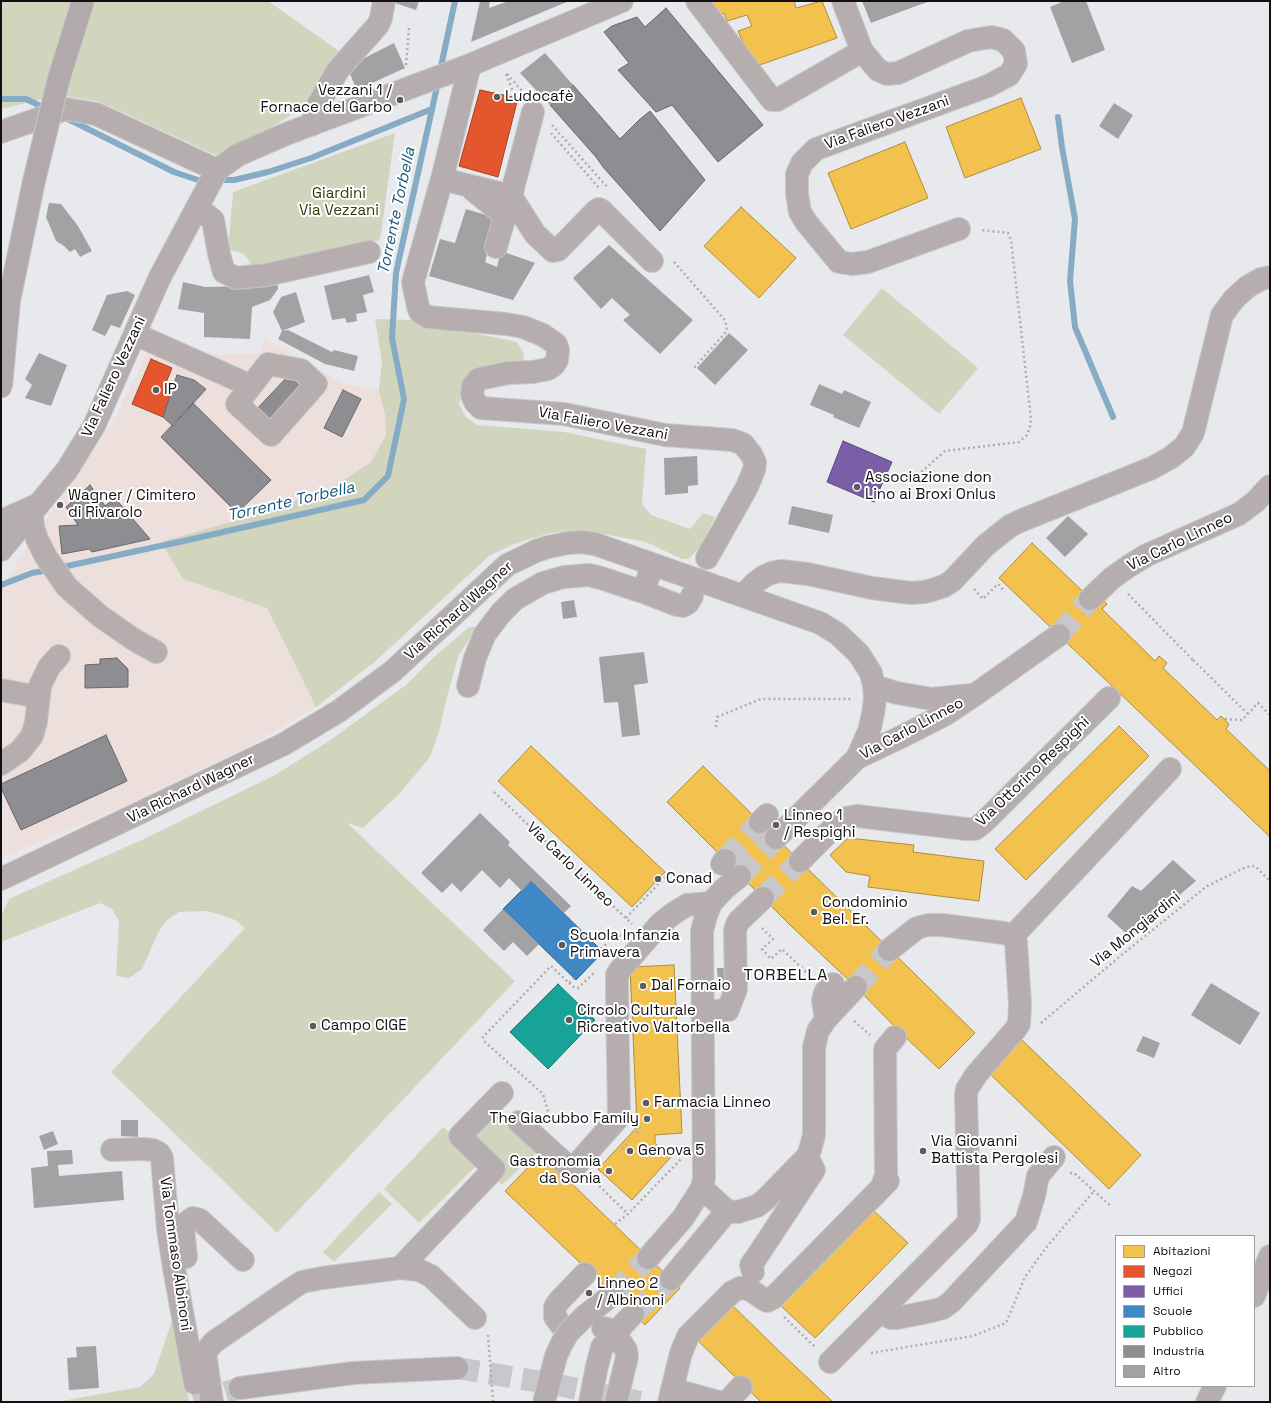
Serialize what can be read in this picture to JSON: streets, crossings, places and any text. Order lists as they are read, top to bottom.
{
  "streets": {
    "street": [
      "Via Faliero Vezzani",
      "Via Carlo Linneo",
      "Via Richard Wagner",
      "Via Ottorino Respighi",
      "Via Tommaso Albinoni"
    ],
    "path": ["Via Mongiardini"]
  },
  "crossings": [
    ["Via Carlo Linneo", "Via Richard Wagner"]
  ],
  "districts": ["TORBELLA"],
  "water": ["Torrente Torbella"],
  "parks": ["Giardini Via Vezzani"],
  "places": [
    "Ludocafè",
    "Vezzani 1 / Fornace del Garbo",
    "IP",
    "Associazione don Lino ai Broxi Onlus",
    "Wagner / Cimitero di Rivarolo",
    "Linneo 1 / Respighi",
    "Conad",
    "Condominio Bel. Er.",
    "Scuola Infanzia Primavera",
    "Dal Fornaio",
    "Circolo Culturale Ricreativo Valtorbella",
    "Campo CIGE",
    "Farmacia Linneo",
    "The Giacubbo Family",
    "Genova 5",
    "Via Giovanni Battista Pergolesi",
    "Gastronomia da Sonia",
    "Linneo 2 / Albinoni"
  ],
  "legend": [
    "Abitazioni",
    "Negozi",
    "Uffici",
    "Scuole",
    "Pubblico",
    "Industria",
    "Altro"
  ]
}
